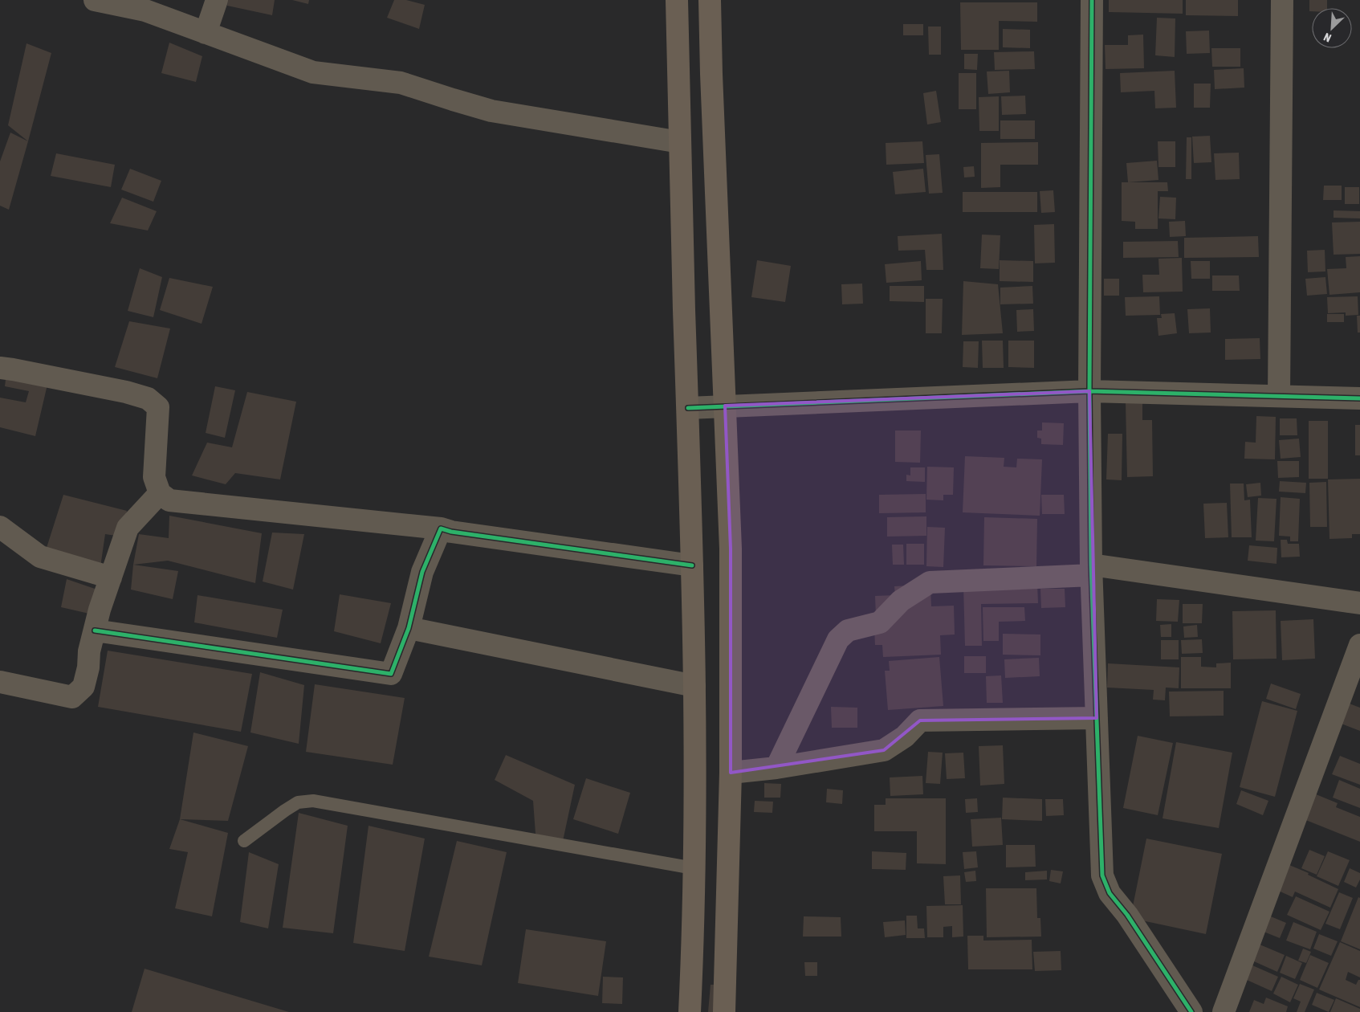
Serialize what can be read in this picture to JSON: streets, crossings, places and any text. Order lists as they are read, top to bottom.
{
  "north": "bottom left"
}
